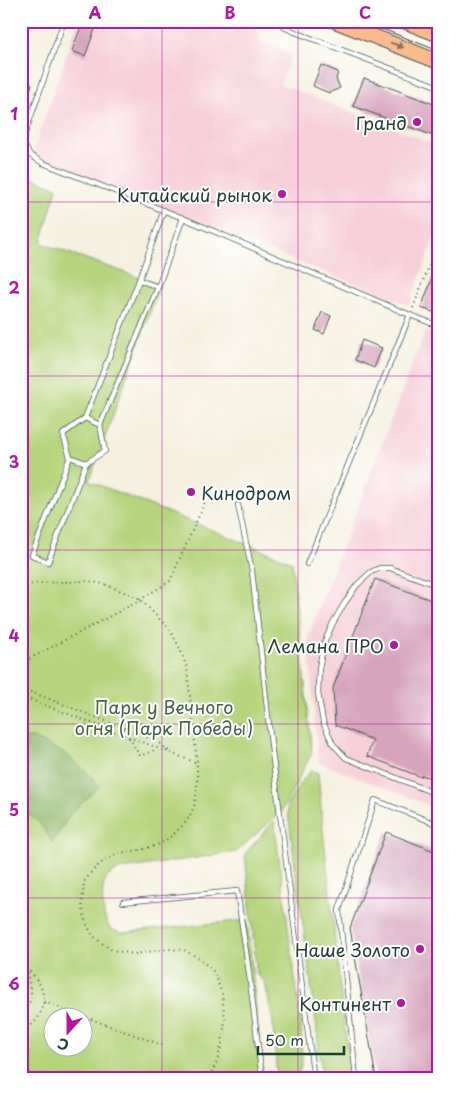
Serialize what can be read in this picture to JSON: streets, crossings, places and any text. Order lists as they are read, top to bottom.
{
  "parks": ["Парк у Вечного огня (Парк Победы)"],
  "places": [
    "Гранд",
    "Китайский рынок",
    "Кинодром",
    "Лемана ПРО",
    "Наше Золото",
    "Континент"
  ],
  "scale_bar": "50 m",
  "north": "bottom",
  "grid": {
    "columns": ["A", "B", "C"],
    "rows": [
      "1",
      "2",
      "3",
      "4",
      "5",
      "6"
    ]
  }
}
